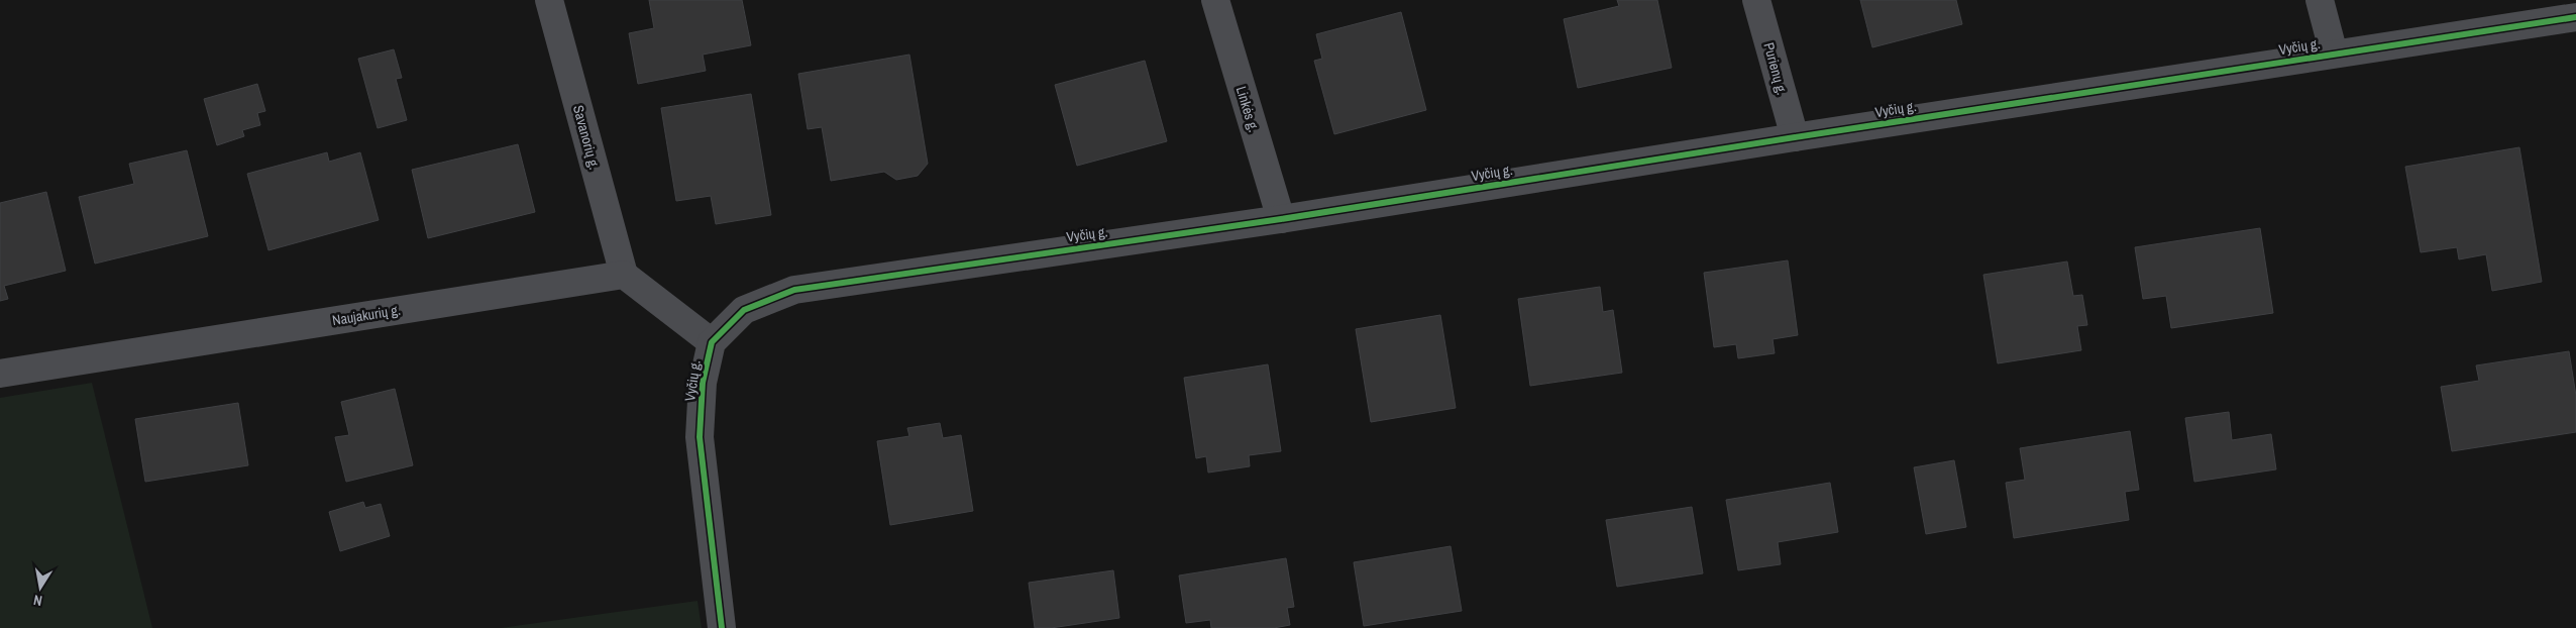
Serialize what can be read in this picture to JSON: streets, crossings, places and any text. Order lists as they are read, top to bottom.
{
  "streets": {
    "street": [
      "Vyčių g.",
      "Purienų g.",
      "Linkės g.",
      "Savanorių g.",
      "Naujakurių g."
    ]
  },
  "crossings": [
    ["Vyčių g.", "Purienų g."],
    ["Vyčių g.", "Linkės g."],
    ["Savanorių g.", "Naujakurių g."]
  ],
  "north": "bottom"
}
